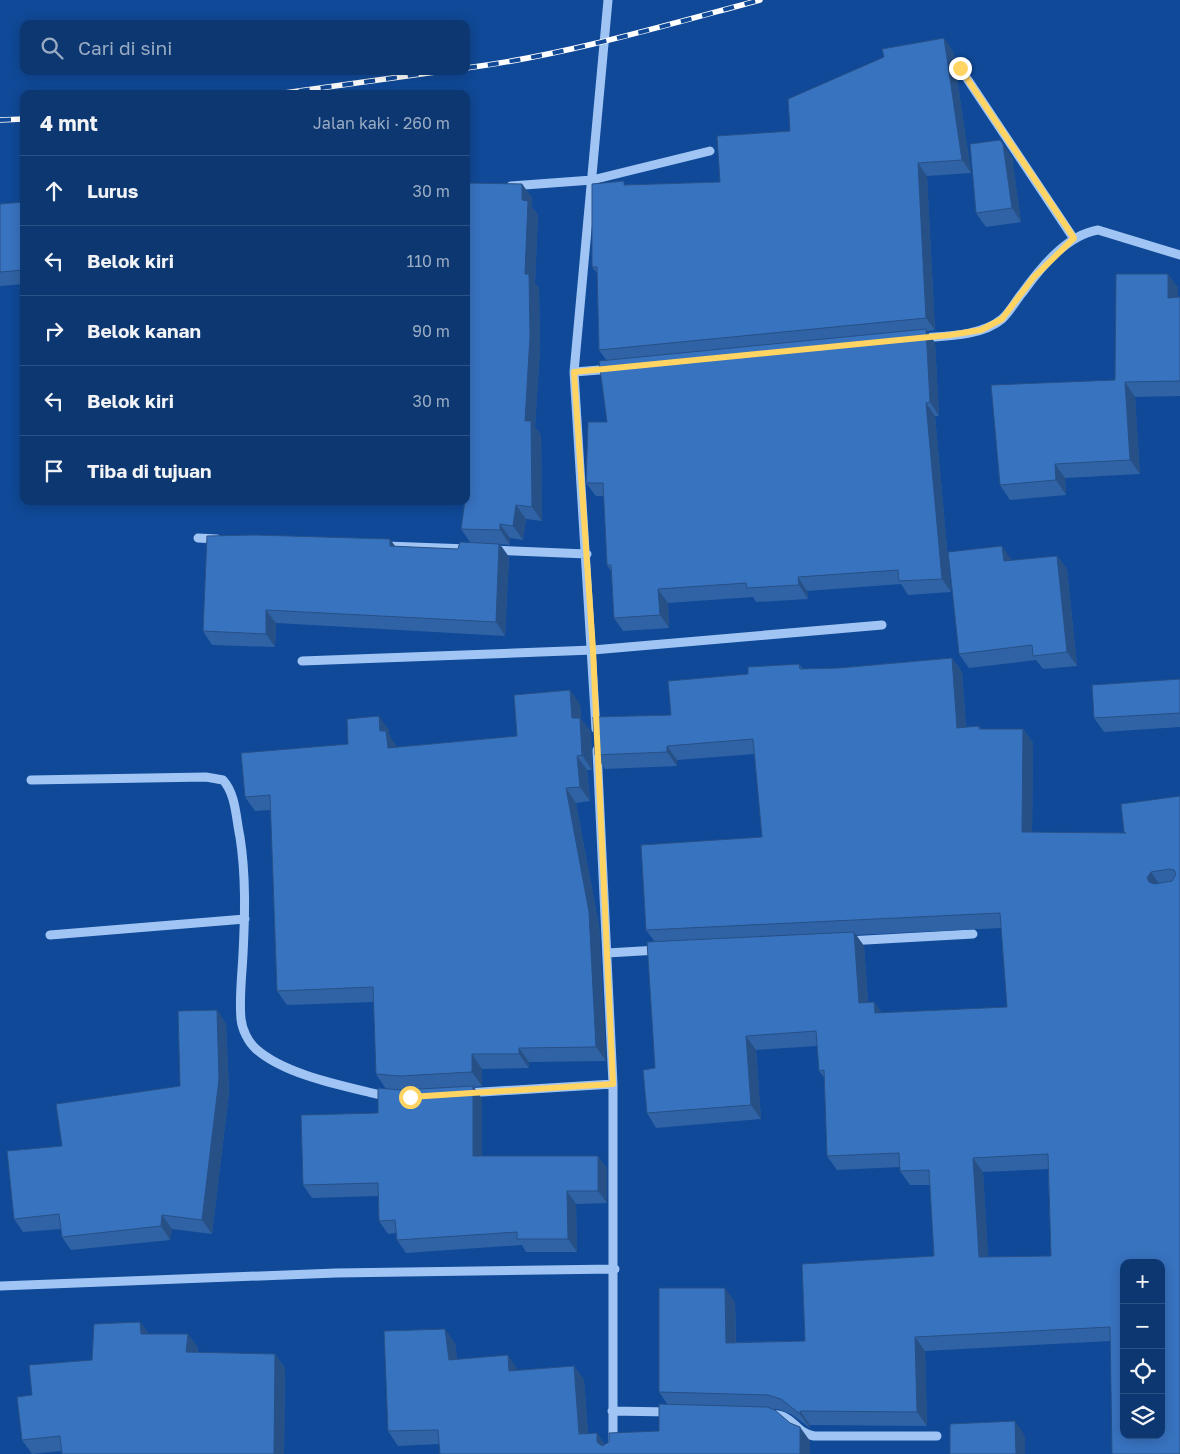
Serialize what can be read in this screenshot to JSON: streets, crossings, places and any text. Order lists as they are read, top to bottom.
{
  "page": {
    "search": "Cari di sini",
    "heading": ["4 mnt", "Jalan kaki · 260 m"],
    "list": [
      ["Lurus", "30 m"],
      ["Belok kiri", "110 m"],
      ["Belok kanan", "90 m"],
      ["Belok kiri", "30 m"],
      "Tiba di tujuan"
    ],
    "map_buttons": ["+", "−"]
  }
}
